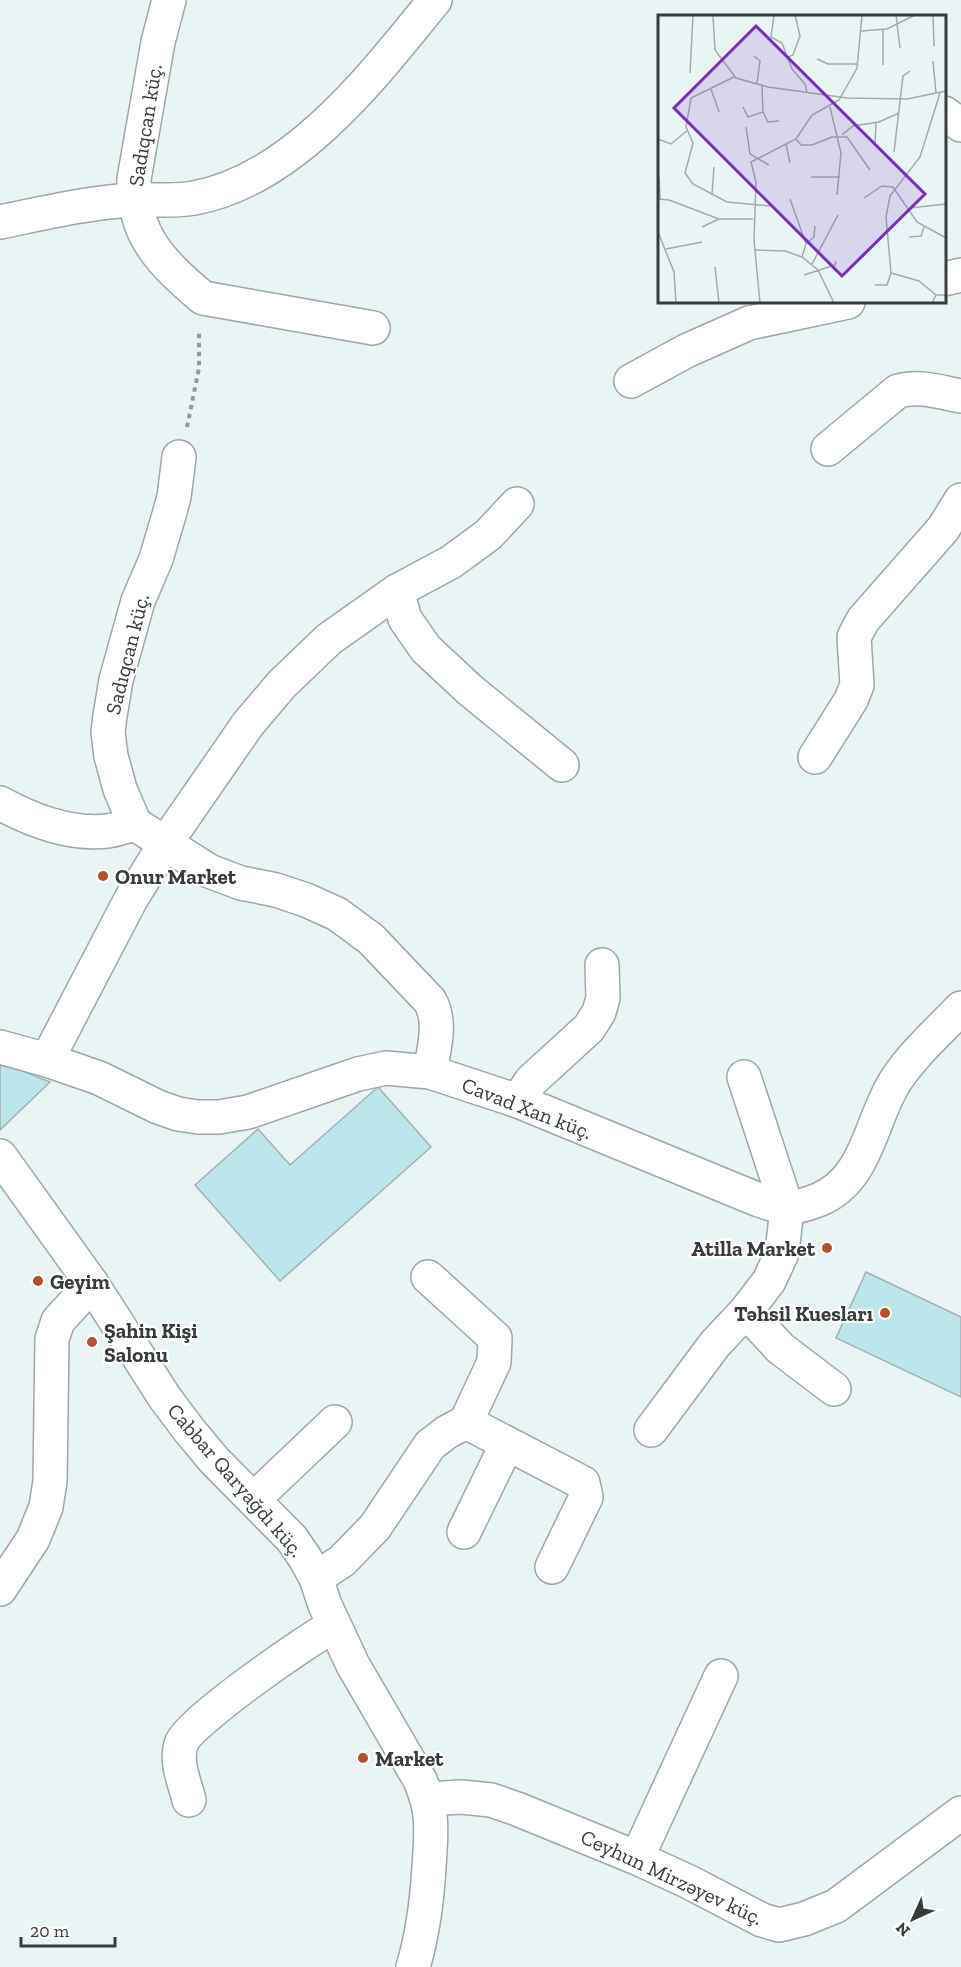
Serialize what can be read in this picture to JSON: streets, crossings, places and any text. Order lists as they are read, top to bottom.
{
  "streets": {
    "street": [
      "Sadıqcan küç.",
      "Cavad Xan küç.",
      "Cabbar Qaryağdı küç.",
      "Ceyhun Mirzəyev küç."
    ]
  },
  "crossings": [
    ["Cabbar Qaryağdı küç.", "Ceyhun Mirzəyev küç."]
  ],
  "places": [
    "Onur Market",
    "Atilla Market",
    "Geyim",
    "Təhsil Kuesları",
    "Şahin Kişi Salonu",
    "Market"
  ],
  "scale_bar": "20 m",
  "north": "bottom left"
}
